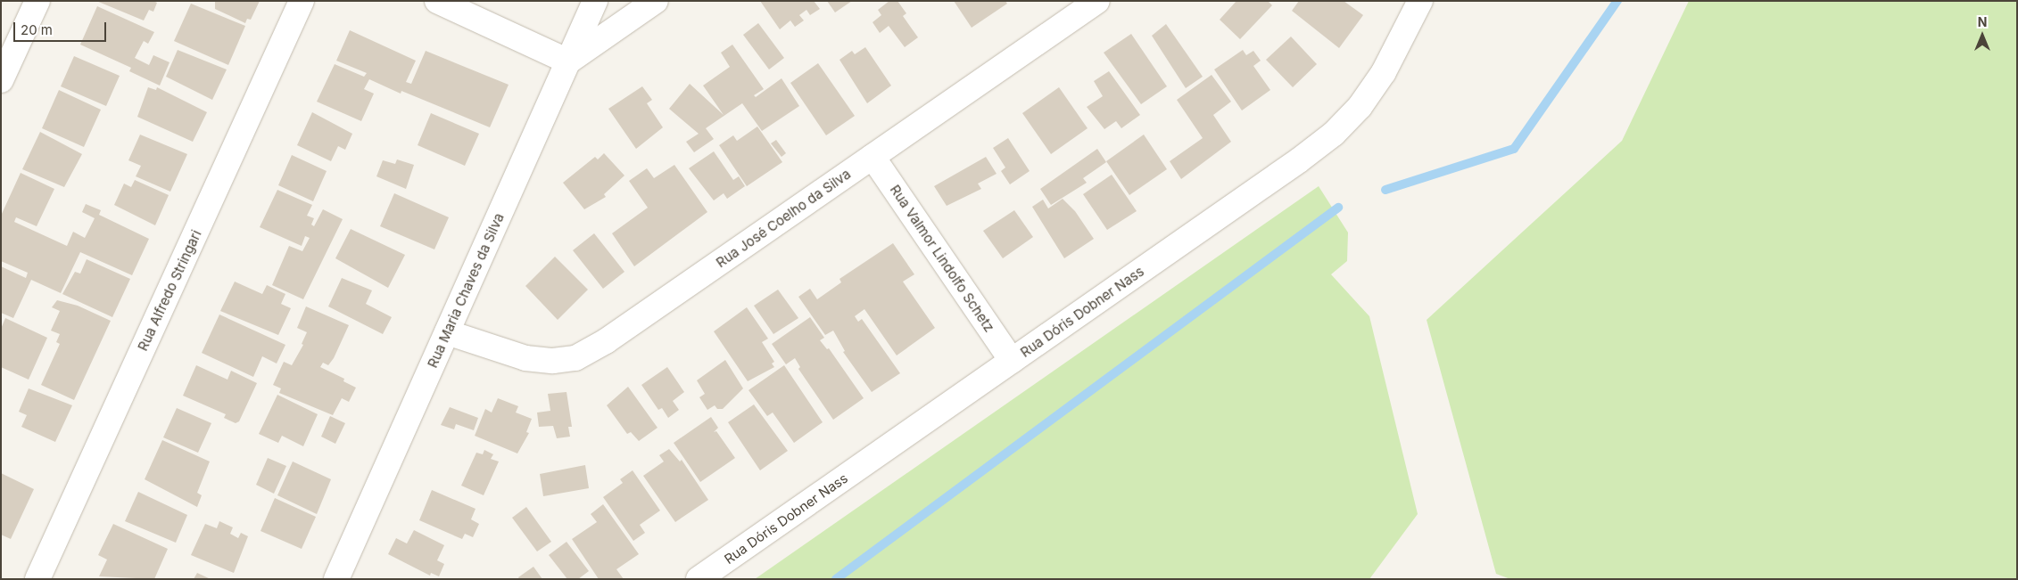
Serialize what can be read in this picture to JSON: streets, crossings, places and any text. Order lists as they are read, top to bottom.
{
  "streets": {
    "street": [
      "Rua José Coelho da Silva",
      "Rua Valmor Lindolfo Schetz",
      "Rua Alfredo Stringari",
      "Rua Maria Chaves da Silva",
      "Rua Dóris Dobner Nass"
    ]
  },
  "crossings": [
    ["Rua José Coelho da Silva", "Rua Valmor Lindolfo Schetz"],
    ["Rua José Coelho da Silva", "Rua Maria Chaves da Silva"],
    ["Rua Valmor Lindolfo Schetz", "Rua Dóris Dobner Nass"]
  ],
  "scale_bar": "20 m",
  "north": "top"
}
